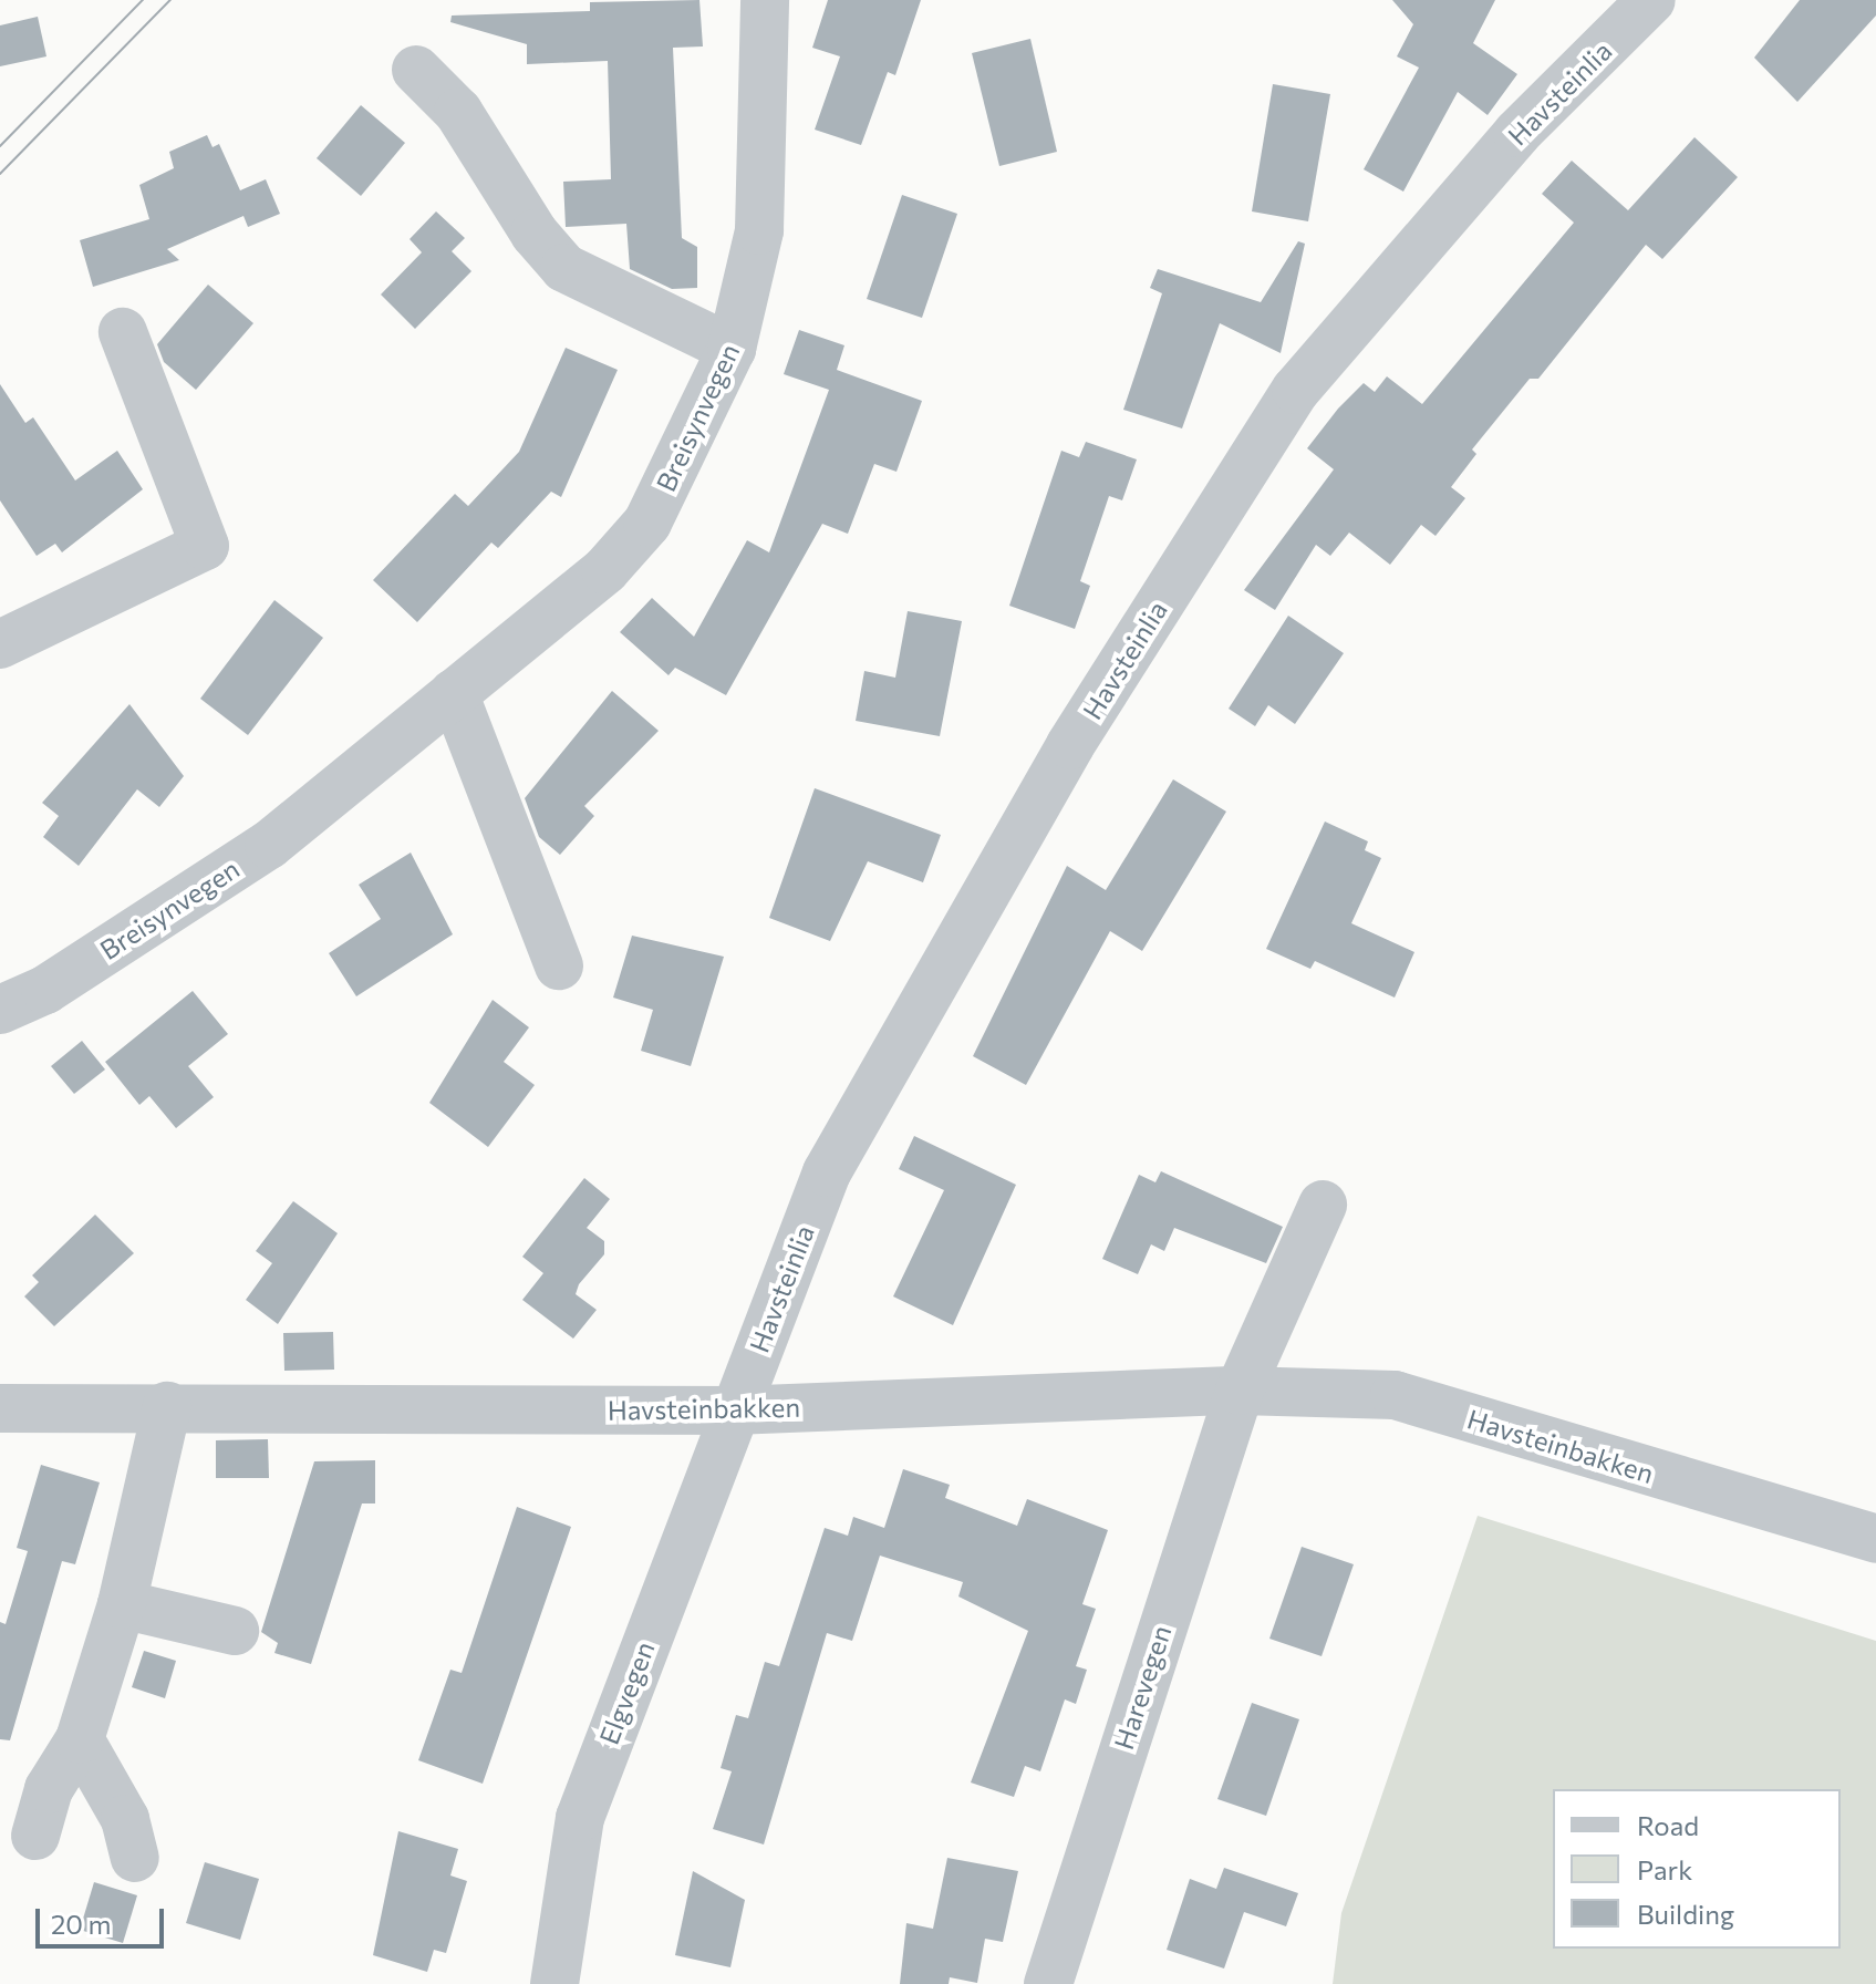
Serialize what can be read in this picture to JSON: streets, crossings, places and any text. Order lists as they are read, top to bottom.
{
  "streets": {
    "street": [
      "Havsteinlia",
      "Breisynvegen",
      "Havsteinbakken",
      "Harevegen",
      "Elgvegen"
    ]
  },
  "crossings": [
    ["Havsteinlia", "Havsteinbakken"],
    ["Havsteinlia", "Elgvegen"],
    ["Havsteinbakken", "Harevegen"],
    ["Havsteinbakken", "Elgvegen"]
  ],
  "legend": ["Road", "Park", "Building"],
  "scale_bar": "20 m"
}
